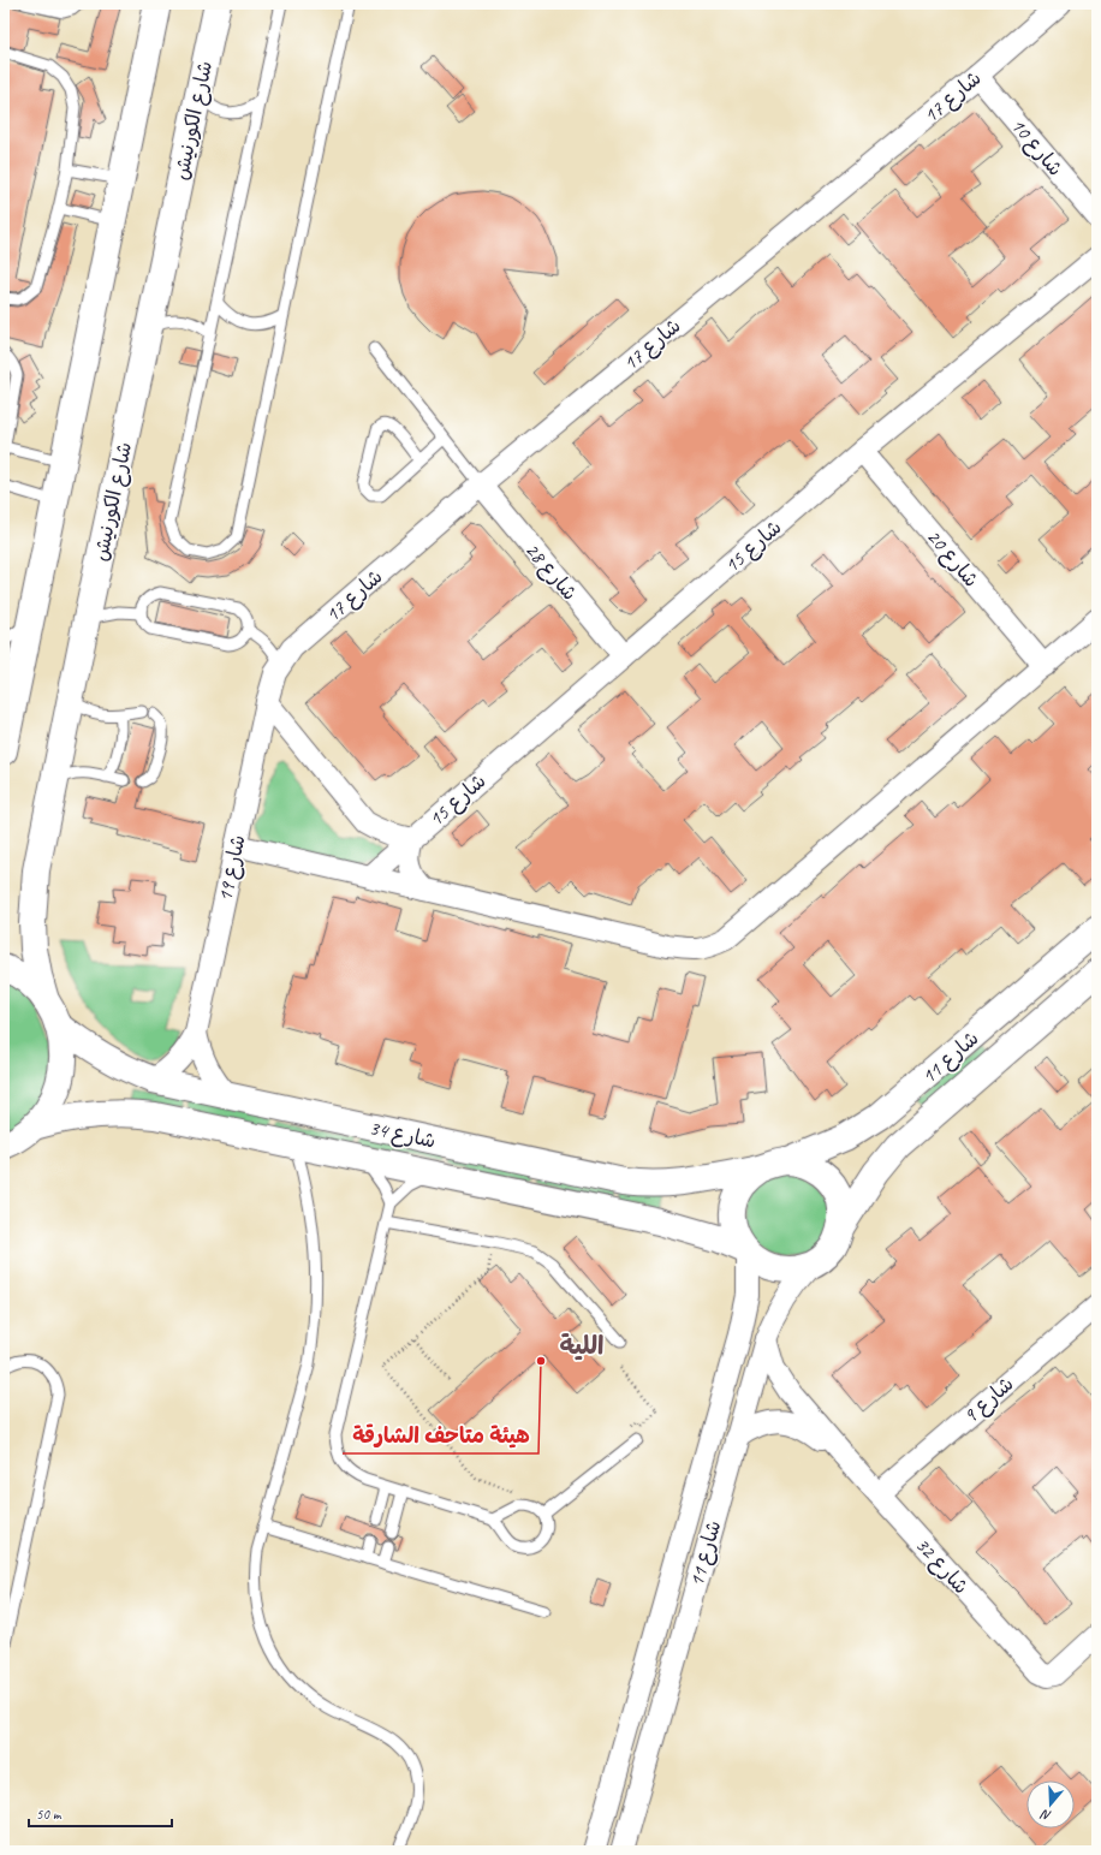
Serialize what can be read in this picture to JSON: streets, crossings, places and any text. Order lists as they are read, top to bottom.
{
  "streets": {
    "street": [
      "شارع 17",
      "شارع الكورنيش",
      "شارع 10",
      "شارع 15",
      "شارع 20",
      "شارع 28",
      "شارع 19",
      "شارع 11",
      "شارع 34",
      "شارع 9",
      "شارع 32"
    ]
  },
  "crossings": [
    ["شارع 17", "شارع 10"],
    ["شارع 17", "شارع 28"],
    ["شارع 17", "شارع 19"],
    ["شارع 15", "شارع 20"],
    ["شارع 15", "شارع 28"],
    ["شارع 19", "شارع 34"],
    ["شارع 11", "شارع 34"],
    ["شارع 11", "شارع 32"],
    ["شارع 9", "شارع 32"]
  ],
  "districts": ["اللية"],
  "places": ["هيئة متاحف الشارقة"],
  "scale_bar": "50 m",
  "north": "bottom"
}
